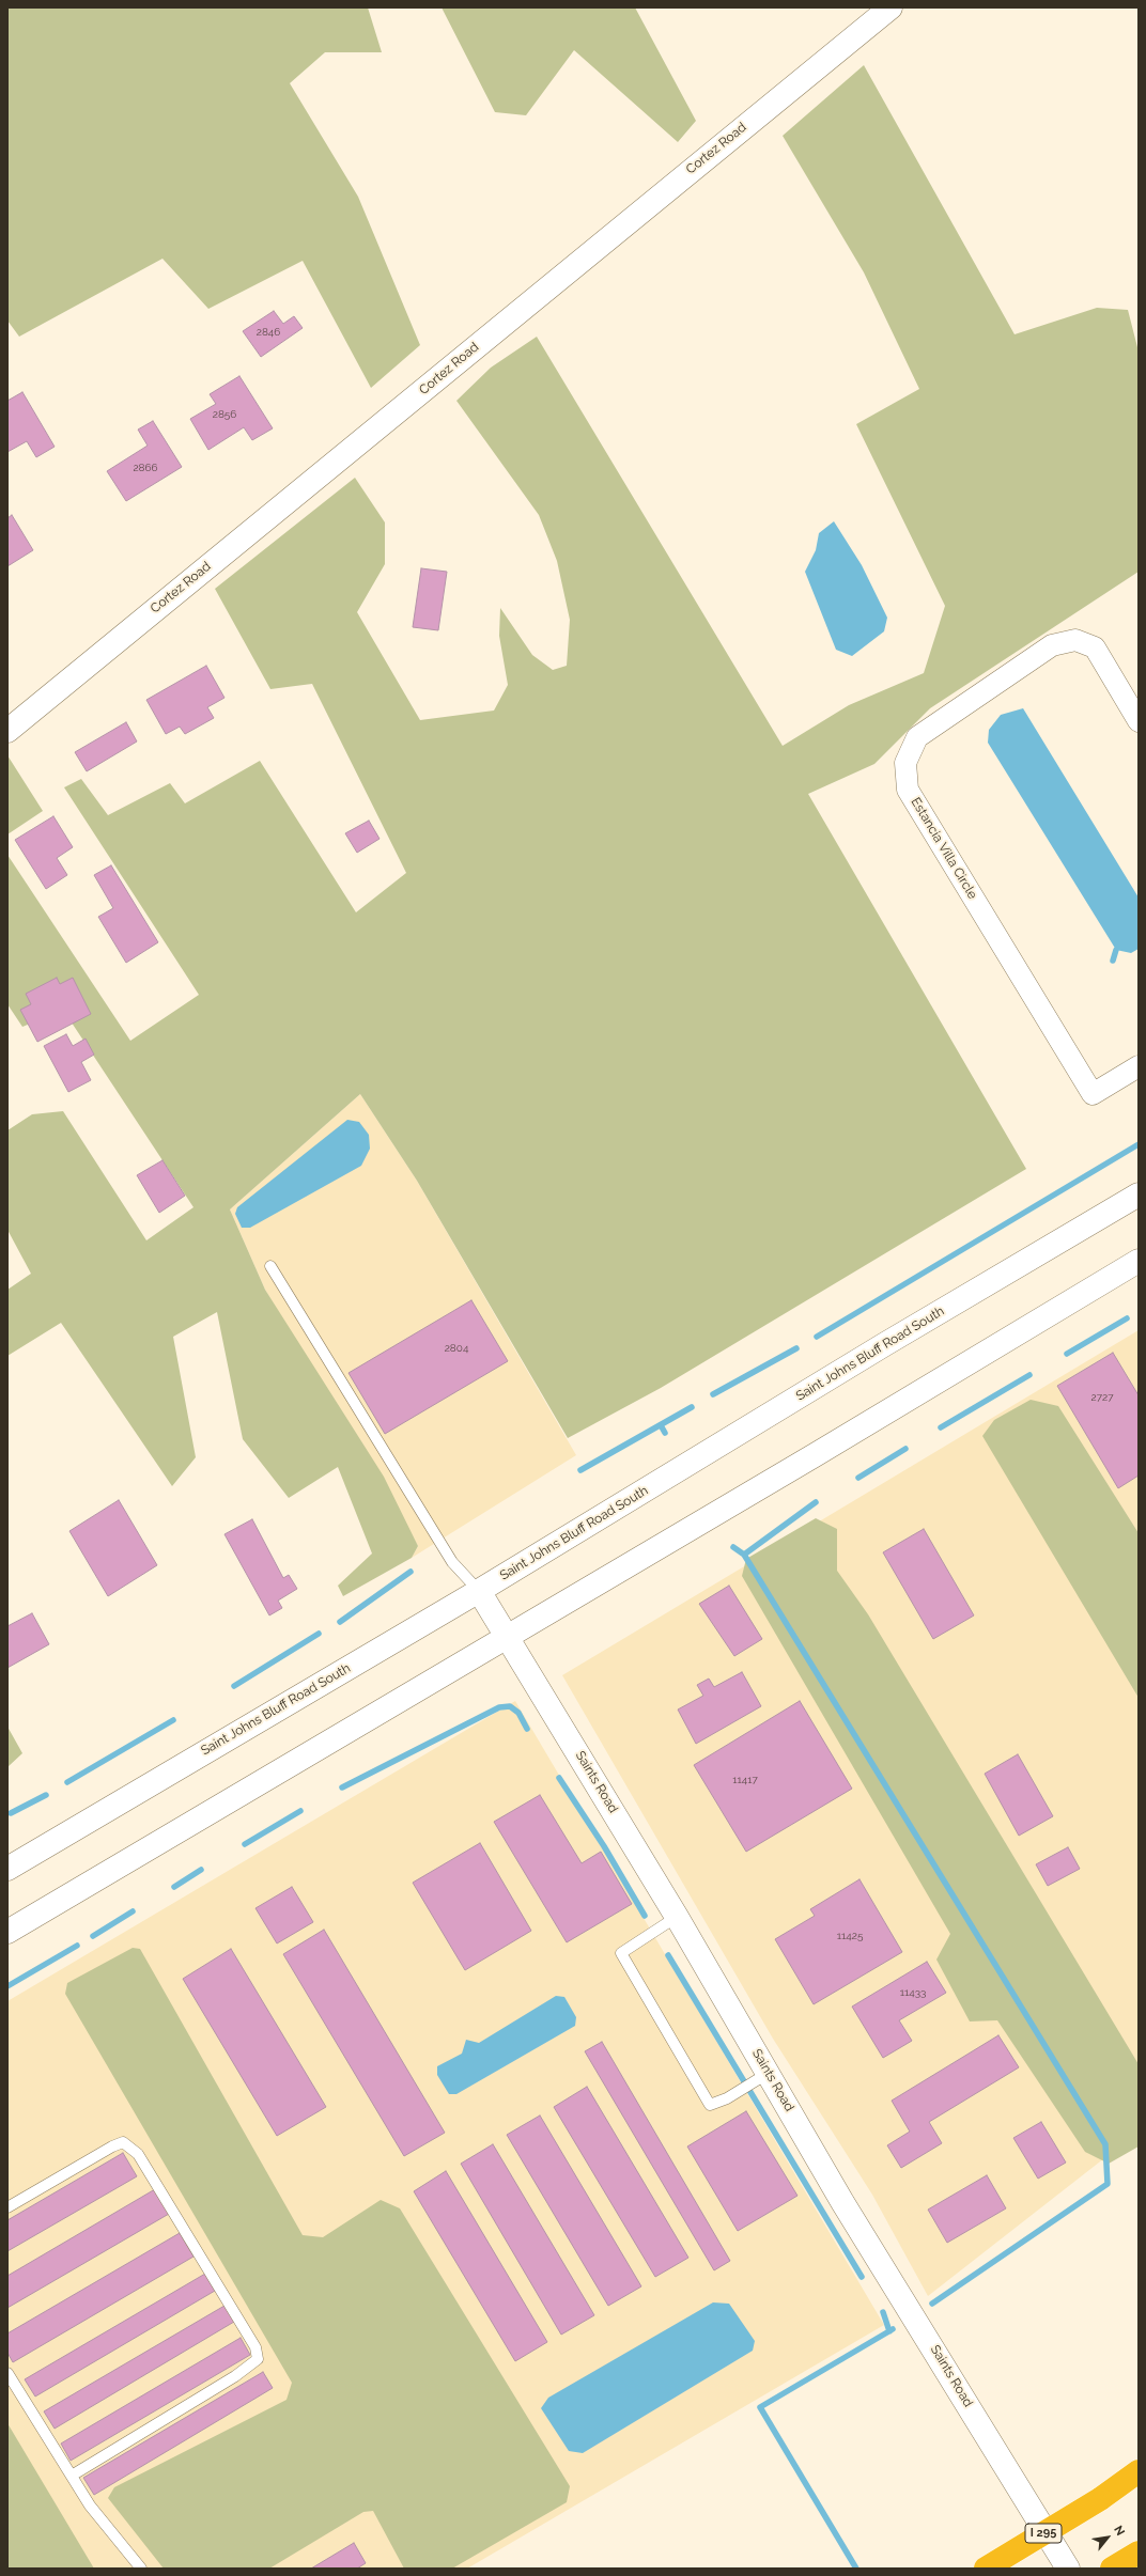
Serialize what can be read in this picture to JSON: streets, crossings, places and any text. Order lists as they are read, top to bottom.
{
  "streets": {
    "highway": ["I 295"],
    "main road": ["Cortez Road", "Saint Johns Bluff Road South", "Saints Road"],
    "street": ["Estancia Villa Circle"]
  },
  "crossings": [
    ["Saint Johns Bluff Road South", "Saints Road"]
  ],
  "house_numbers": [
    "2846",
    "2856",
    "2866",
    "2804",
    "2727",
    "11417",
    "11425",
    "11433"
  ],
  "north": "top right"
}
